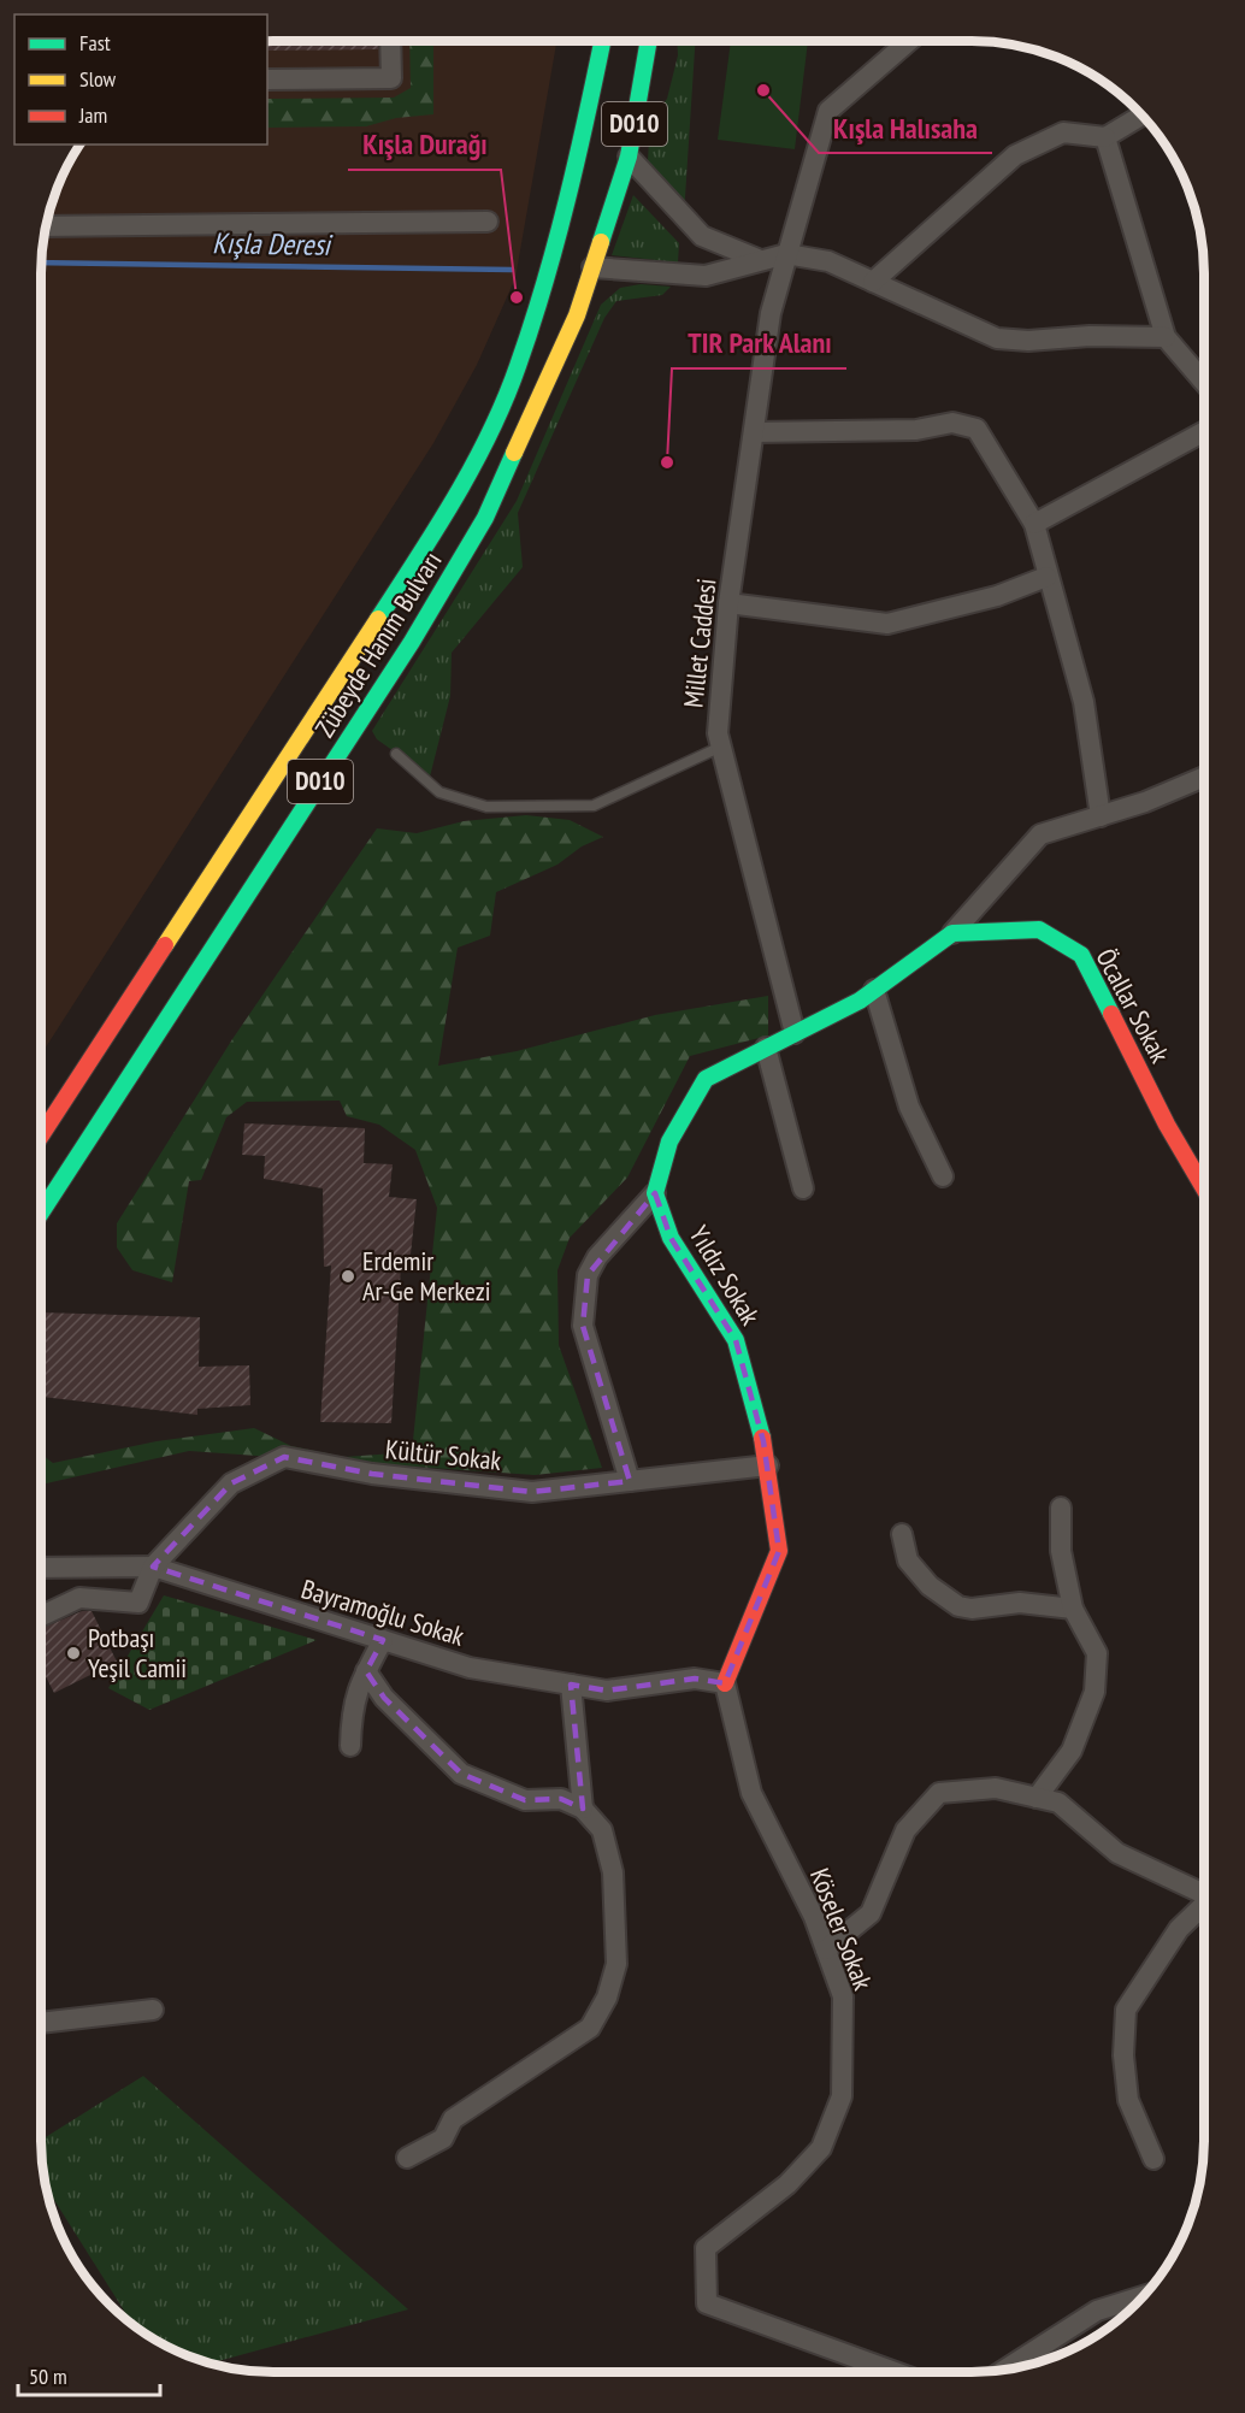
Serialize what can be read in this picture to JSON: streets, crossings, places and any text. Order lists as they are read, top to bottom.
{
  "streets": {
    "main road": [
      "D010",
      "Zübeyde Hanım Bulvarı",
      "Öcallar Sokak",
      "Yıldız Sokak"
    ],
    "street": [
      "Millet Caddesi",
      "Kültür Sokak",
      "Bayramoğlu Sokak",
      "Köseler Sokak"
    ]
  },
  "crossings": [
    ["Yıldız Sokak", "Kültür Sokak"],
    ["Yıldız Sokak", "Bayramoğlu Sokak"],
    ["Yıldız Sokak", "Köseler Sokak"],
    ["Kültür Sokak", "Bayramoğlu Sokak"],
    ["Bayramoğlu Sokak", "Köseler Sokak"]
  ],
  "water": ["Kışla Deresi"],
  "places": [
    "Kışla Halısaha",
    "Kışla Durağı",
    "TIR Park Alanı",
    "Erdemir Ar-Ge Merkezi",
    "Potbaşı Yeşil Camii"
  ],
  "legend": ["Fast", "Slow", "Jam"],
  "scale_bar": "50 m"
}
